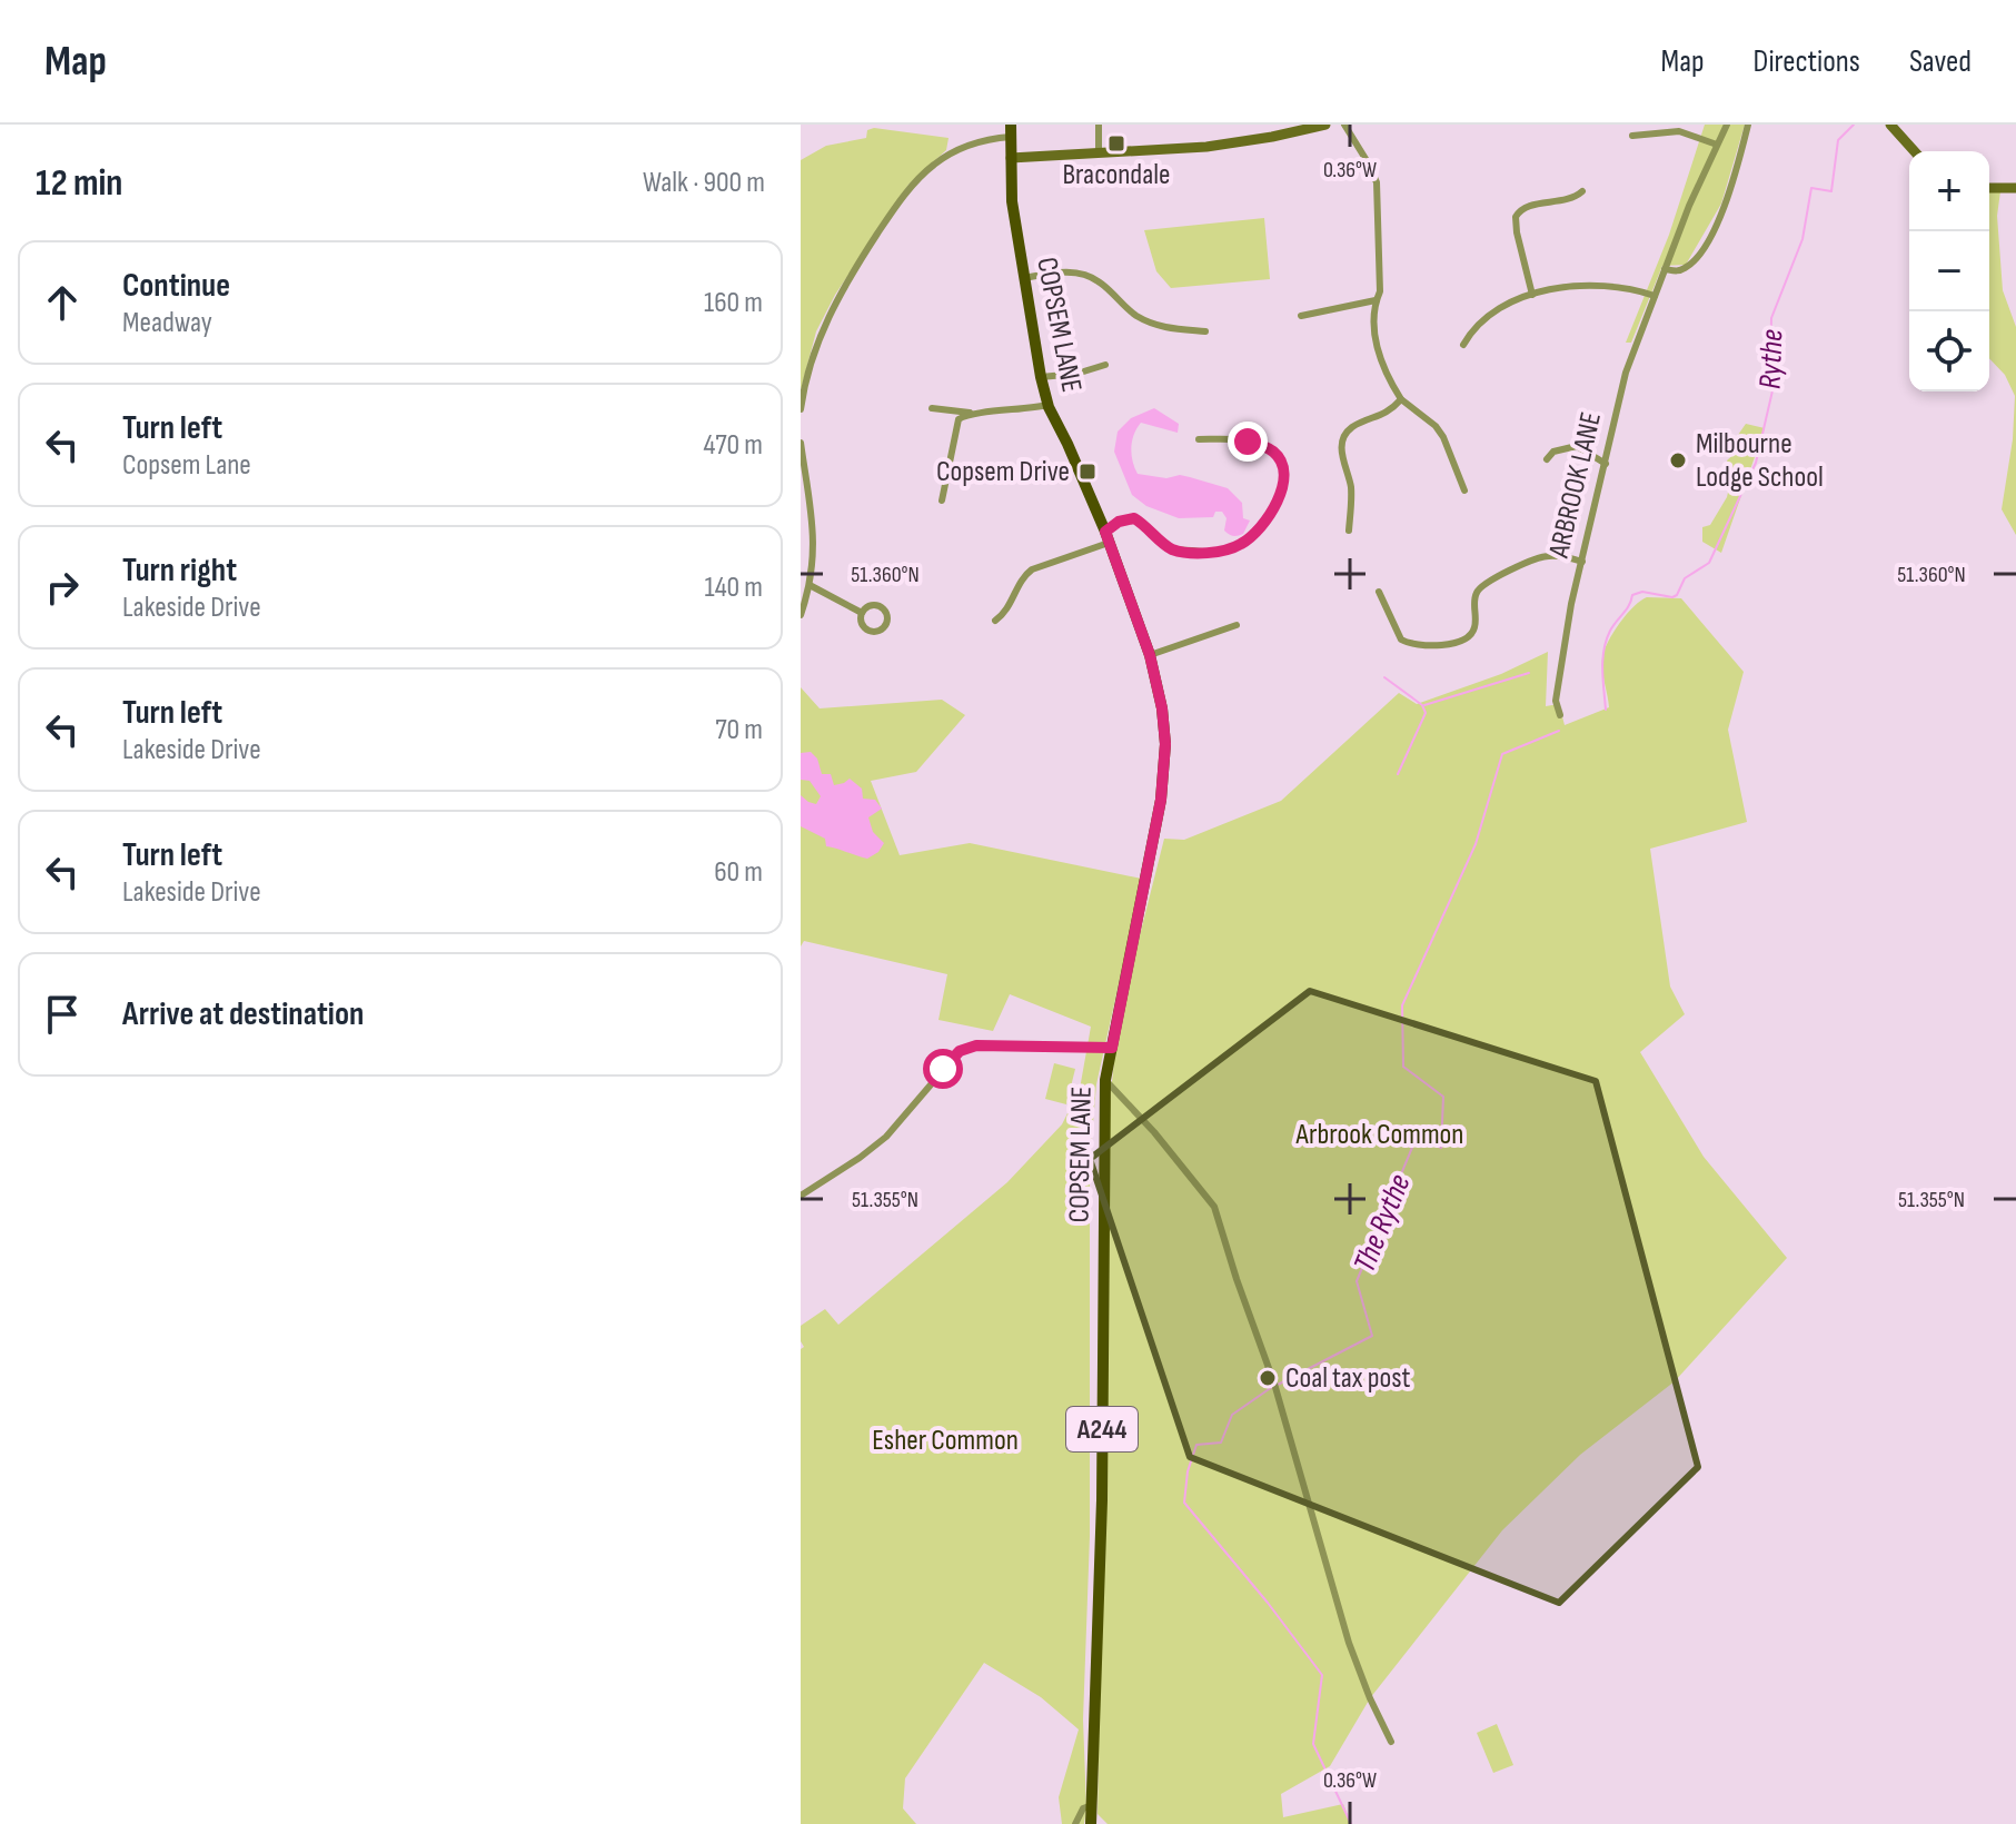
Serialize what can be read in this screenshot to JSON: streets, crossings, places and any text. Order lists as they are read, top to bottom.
{
  "streets": {
    "main road": ["COPSEM LANE", "A244"],
    "street": ["ARBROOK LANE"]
  },
  "crossings": [
    ["COPSEM LANE", "A244"]
  ],
  "water": ["Rythe", "The Rythe"],
  "parks": ["Arbrook Common", "Esher Common"],
  "places": {
    "transit": ["Bracondale", "Copsem Drive"],
    "other": ["Milbourne Lodge School", "Coal tax post"]
  },
  "page": {
    "header": "Map",
    "nav": ["Map", "Directions", "Saved"],
    "heading": ["12 min", "Walk · 900 m"],
    "map_buttons": ["+", "−"],
    "list": [
      ["Continue", "Meadway", "160 m"],
      ["Turn left", "Copsem Lane", "470 m"],
      ["Turn right", "Lakeside Drive", "140 m"],
      ["Turn left", "Lakeside Drive", "70 m"],
      ["Turn left", "Lakeside Drive", "60 m"],
      "Arrive at destination"
    ]
  },
  "coordinates": ["0.36°W", "51.360°N", "51.355°N"]
}
